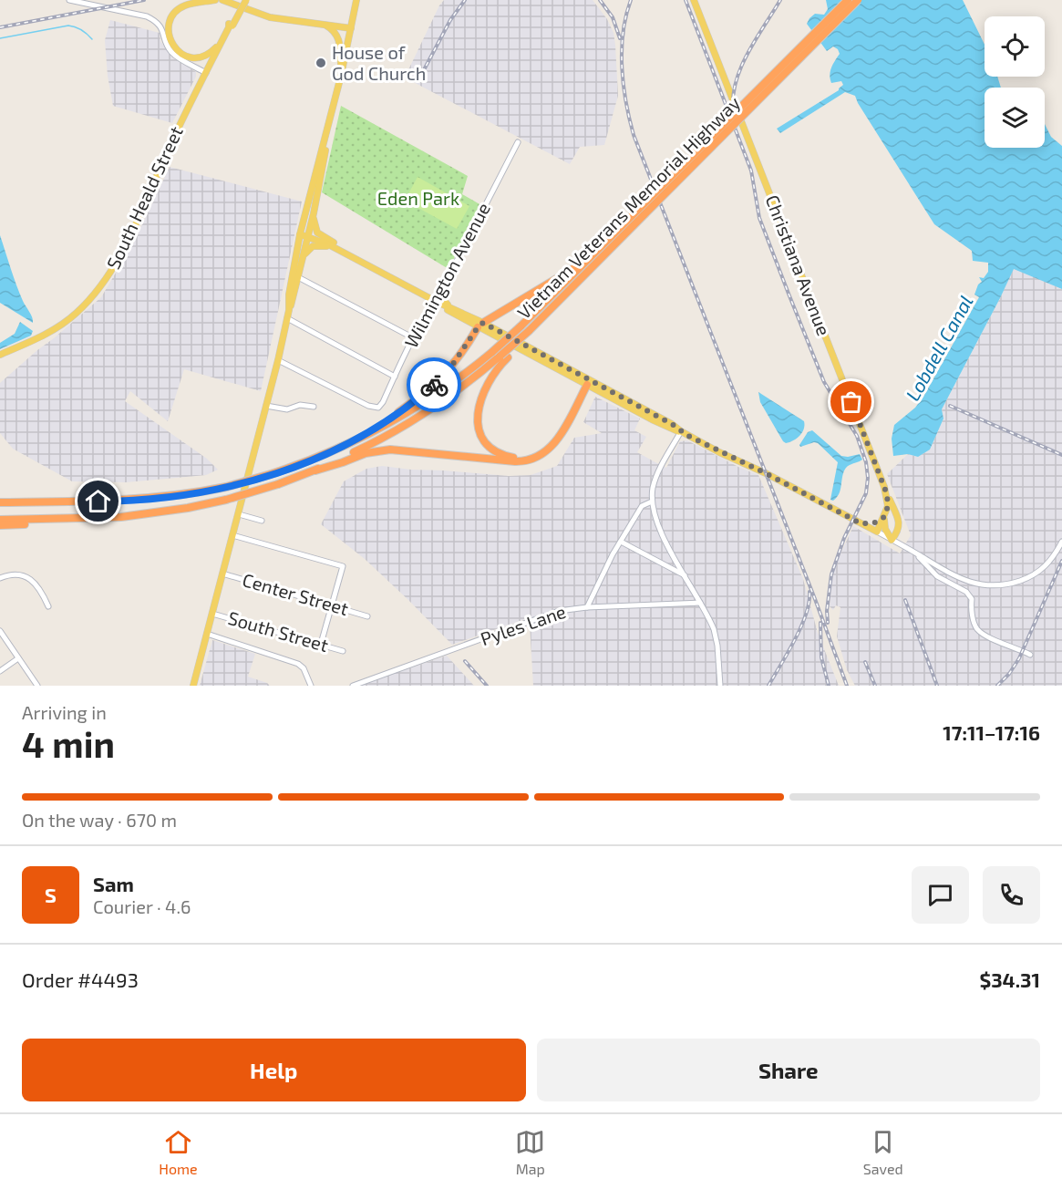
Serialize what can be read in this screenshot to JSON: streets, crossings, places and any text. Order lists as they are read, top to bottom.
{
  "streets": {
    "highway": ["Vietnam Veterans Memorial Highway"],
    "main road": ["South Heald Street", "Christiana Avenue"],
    "street": [
      "Wilmington Avenue",
      "Center Street",
      "Pyles Lane",
      "South Street"
    ]
  },
  "water": ["Lobdell Canal"],
  "parks": ["Eden Park"],
  "places": ["House of God Church"],
  "page": {
    "heading": ["4 min", "Arriving in", "17:11–17:16"],
    "panel": [
      "Sam",
      "Courier · 4.6",
      "Order #4493",
      "$34.31"
    ],
    "bar": "On the way · 670 m",
    "round": "S",
    "buttons": ["Help", "Share"],
    "tabs": ["Home", "Map", "Saved"]
  }
}
